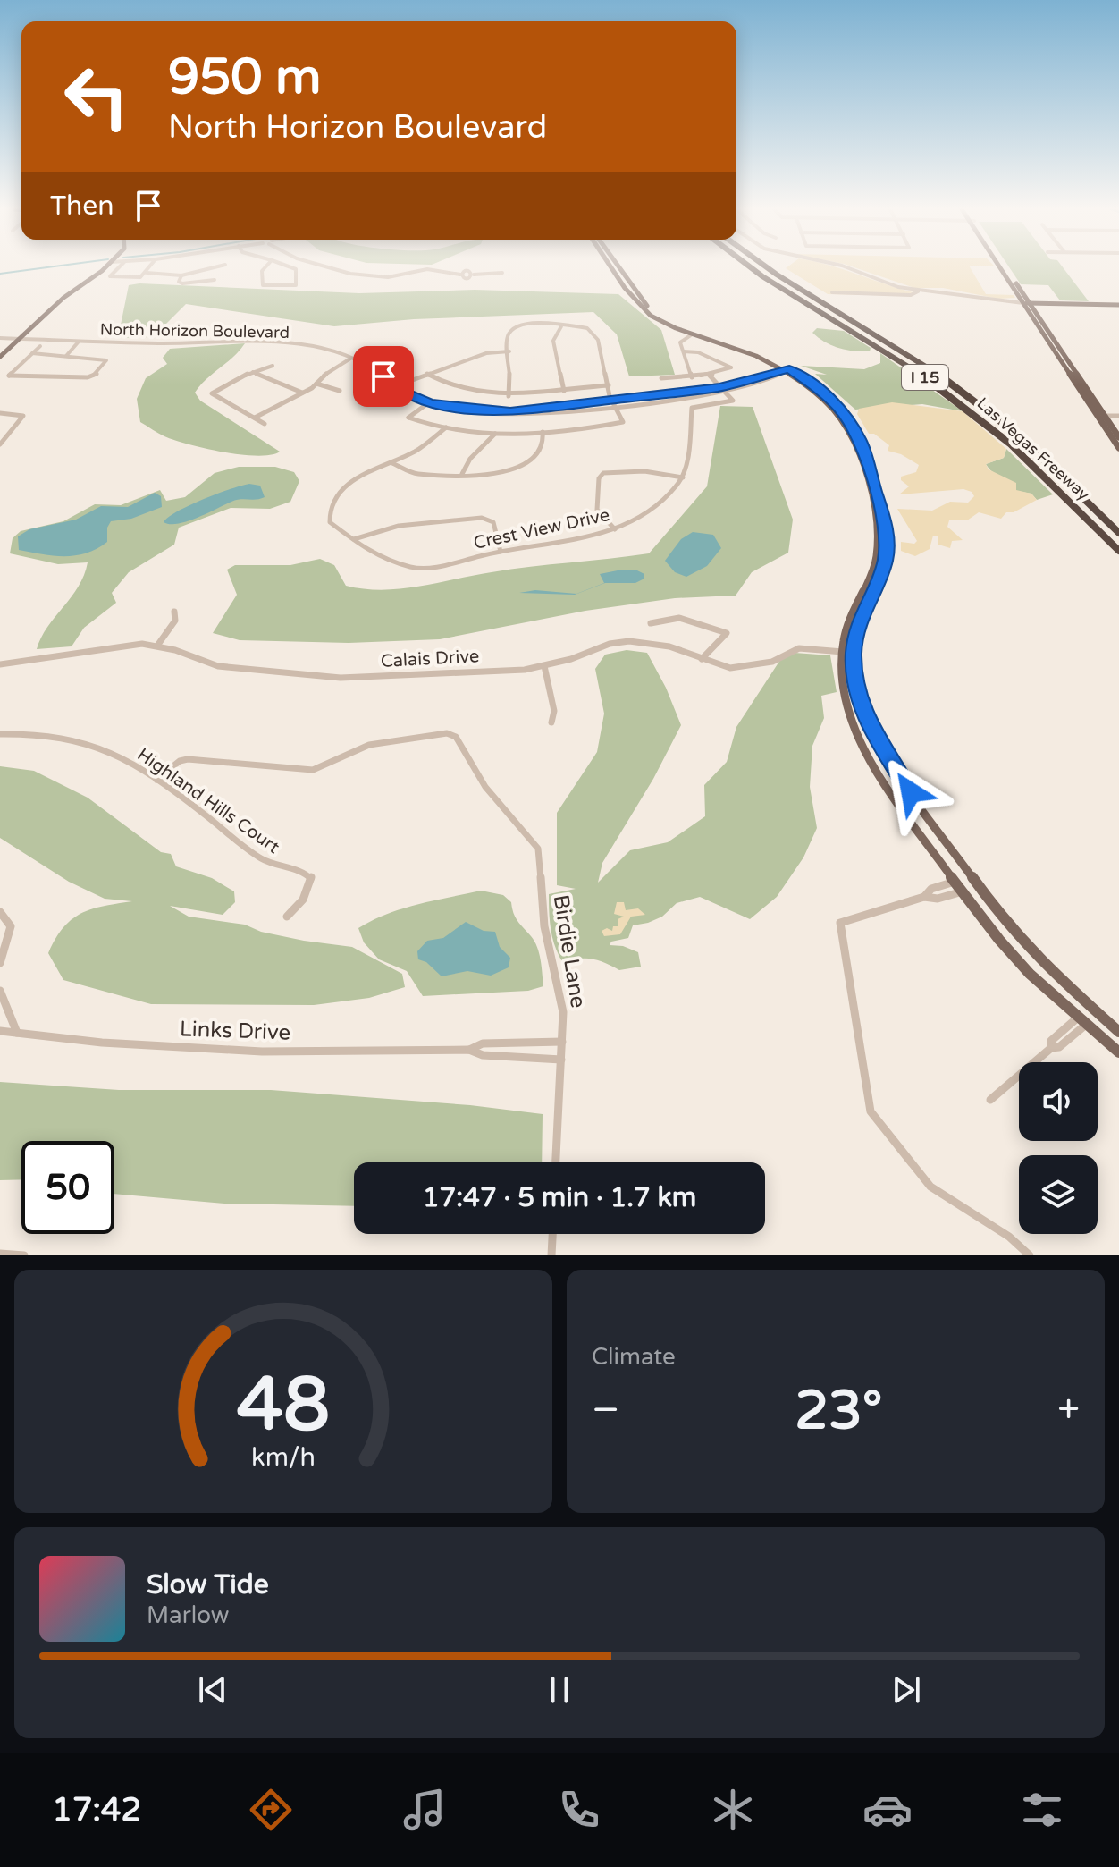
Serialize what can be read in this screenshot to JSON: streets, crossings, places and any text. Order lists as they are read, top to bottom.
{
  "streets": {
    "highway": ["I 15", "Las Vegas Freeway"],
    "street": [
      "North Horizon Boulevard",
      "Crest View Drive",
      "Calais Drive",
      "Highland Hills Court",
      "Birdie Lane",
      "Links Drive"
    ]
  },
  "crossings": [
    ["Highland Hills Court", "Birdie Lane"],
    ["Birdie Lane", "Links Drive"]
  ],
  "page": {
    "turn": ["950 m", "North Horizon Boulevard"],
    "then": "Then",
    "limit": "50",
    "trip": "17:47 · 5 min · 1.7 km",
    "tile": "Climate",
    "heat": ["−", "23°", "+"],
    "song": ["Slow Tide", "Marlow"],
    "tabs": "17:42",
    "gauge": ["48", "km/h"]
  }
}
